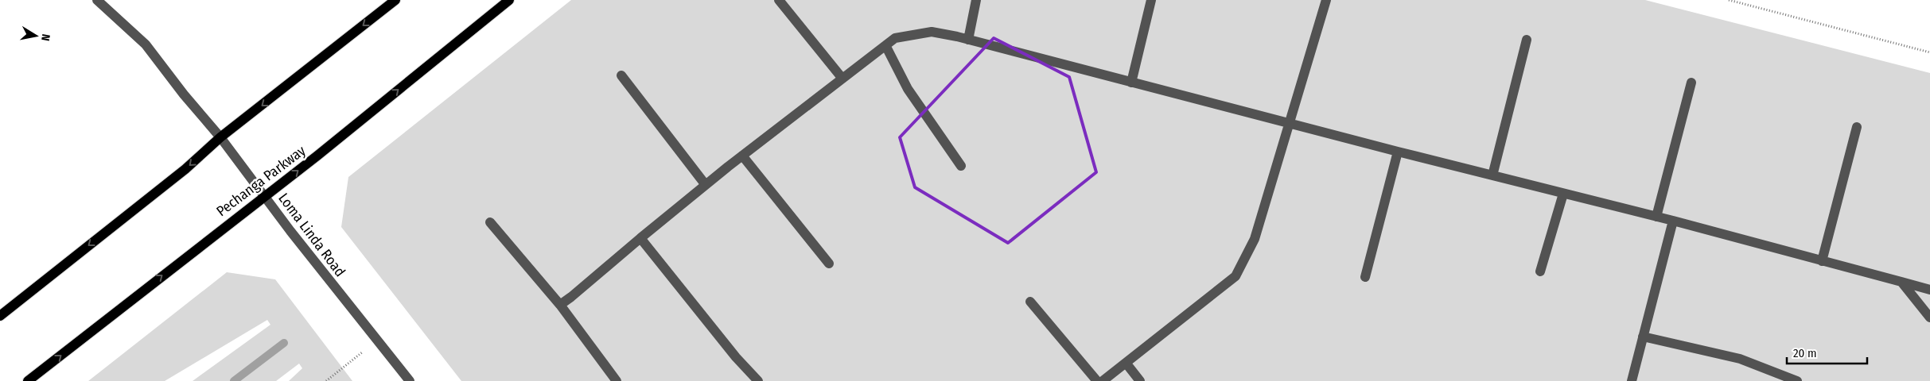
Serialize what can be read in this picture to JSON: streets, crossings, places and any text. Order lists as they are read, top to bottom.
{
  "streets": {
    "main road": ["Pechanga Parkway"],
    "street": ["Loma Linda Road"]
  },
  "crossings": [
    ["Pechanga Parkway", "Loma Linda Road"]
  ],
  "scale_bar": "20 m",
  "north": "right"
}
